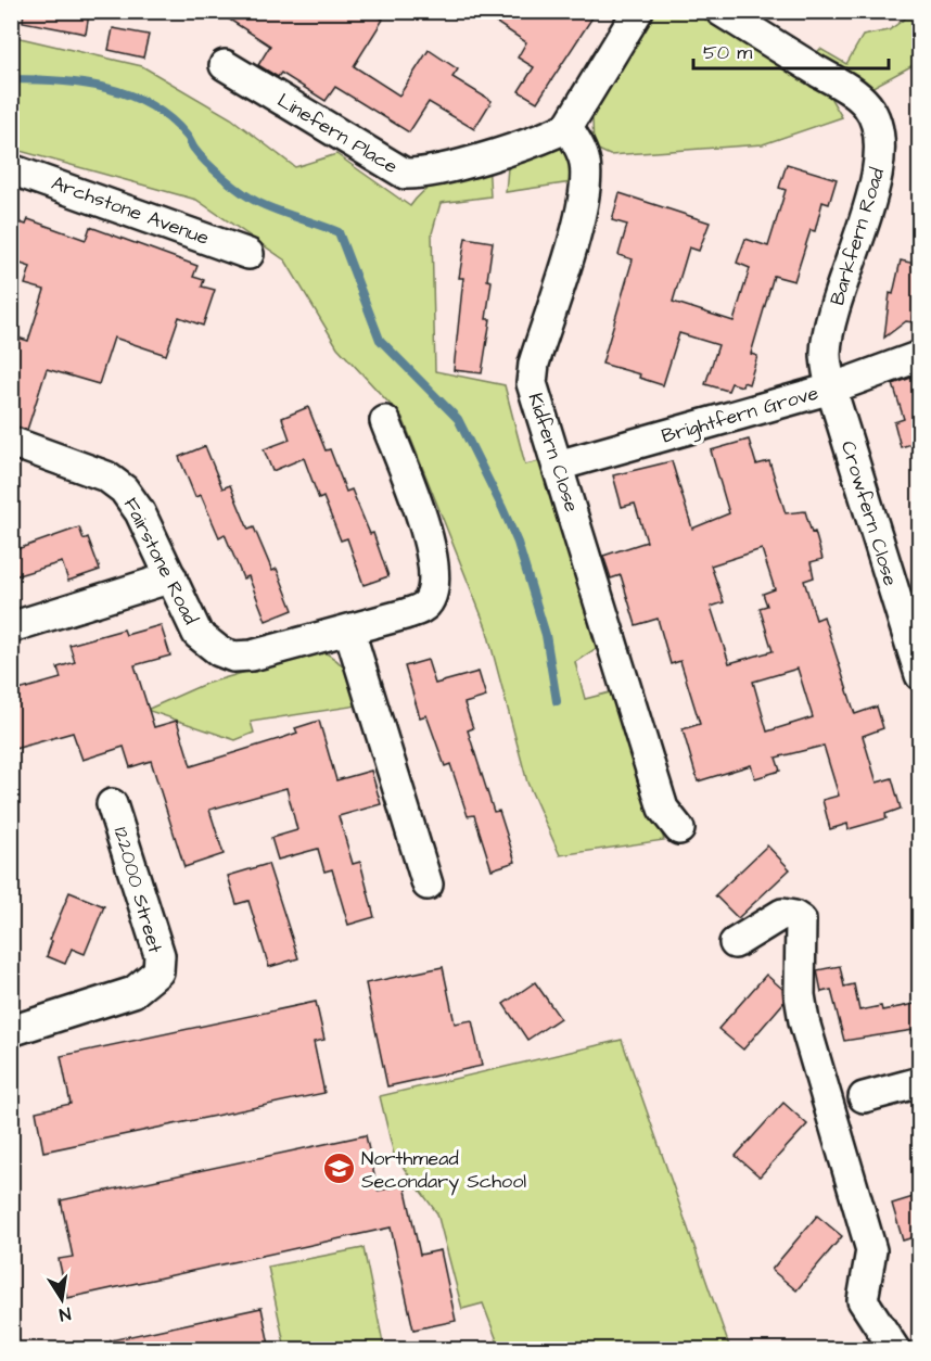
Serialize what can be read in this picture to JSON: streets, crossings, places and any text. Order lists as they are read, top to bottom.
{
  "streets": {
    "street": [
      "Linefern Place",
      "Archstone Avenue",
      "Barkfern Road",
      "Brightfern Grove",
      "Kidfern Close",
      "Crowfern Close",
      "Fairstone Road",
      "122000 Street"
    ]
  },
  "crossings": [
    ["Linefern Place", "Kidfern Close"],
    ["Barkfern Road", "Brightfern Grove"],
    ["Barkfern Road", "Crowfern Close"],
    ["Brightfern Grove", "Kidfern Close"],
    ["Brightfern Grove", "Crowfern Close"]
  ],
  "places": {
    "school or university": ["Northmead Secondary School"]
  },
  "scale_bar": "50 m",
  "north": "bottom"
}
